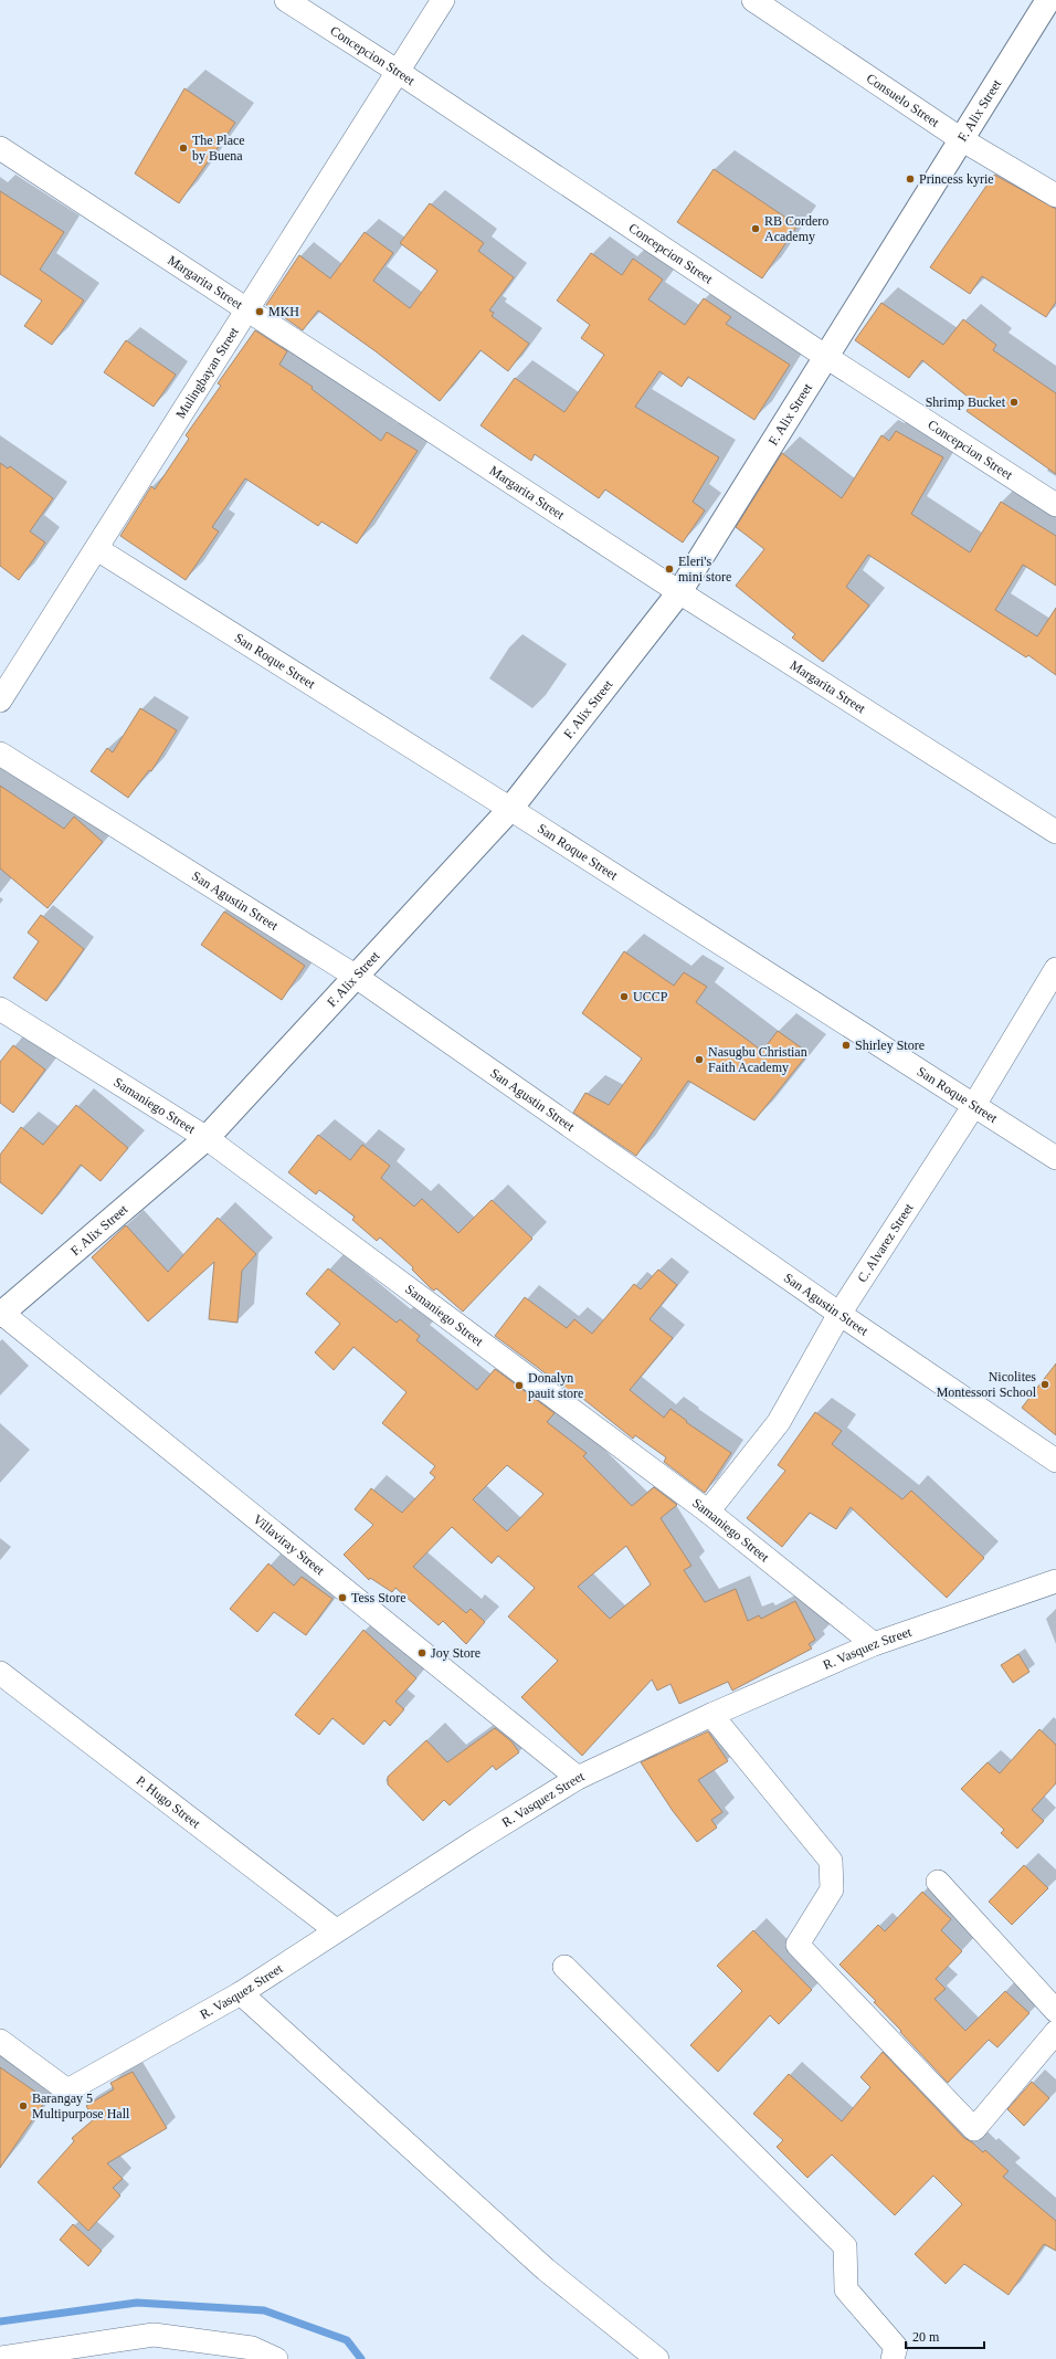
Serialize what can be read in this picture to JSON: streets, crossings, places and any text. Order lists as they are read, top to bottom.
{
  "streets": {
    "main road": ["F. Alix Street"],
    "street": [
      "Concepcion Street",
      "Consuelo Street",
      "Margarita Street",
      "Mulingbayan Street",
      "San Roque Street",
      "San Agustin Street",
      "Samaniego Street",
      "C. Alvarez Street",
      "Villaviray Street",
      "R. Vasquez Street",
      "P. Hugo Street"
    ]
  },
  "crossings": [
    ["Concepcion Street", "F. Alix Street"],
    ["Concepcion Street", "Mulingbayan Street"],
    ["Consuelo Street", "F. Alix Street"],
    ["F. Alix Street", "Margarita Street"],
    ["F. Alix Street", "San Roque Street"],
    ["F. Alix Street", "San Agustin Street"],
    ["F. Alix Street", "Samaniego Street"],
    ["F. Alix Street", "Villaviray Street"],
    ["Margarita Street", "Mulingbayan Street"],
    ["Mulingbayan Street", "San Roque Street"],
    ["San Roque Street", "C. Alvarez Street"],
    ["San Agustin Street", "C. Alvarez Street"],
    ["Samaniego Street", "C. Alvarez Street"],
    ["Samaniego Street", "R. Vasquez Street"],
    ["Villaviray Street", "R. Vasquez Street"],
    ["R. Vasquez Street", "P. Hugo Street"]
  ],
  "places": [
    "The Place by Buena",
    "Princess kyrie",
    "RB Cordero Academy",
    "MKH",
    "Shrimp Bucket",
    "Eleri's mini store",
    "UCCP",
    "Shirley Store",
    "Nasugbu Christian Faith Academy",
    "Nicolites Montessori School",
    "Donalyn pauit store",
    "Tess Store",
    "Joy Store",
    "Barangay 5 Multipurpose Hall"
  ],
  "scale_bar": "20 m"
}
